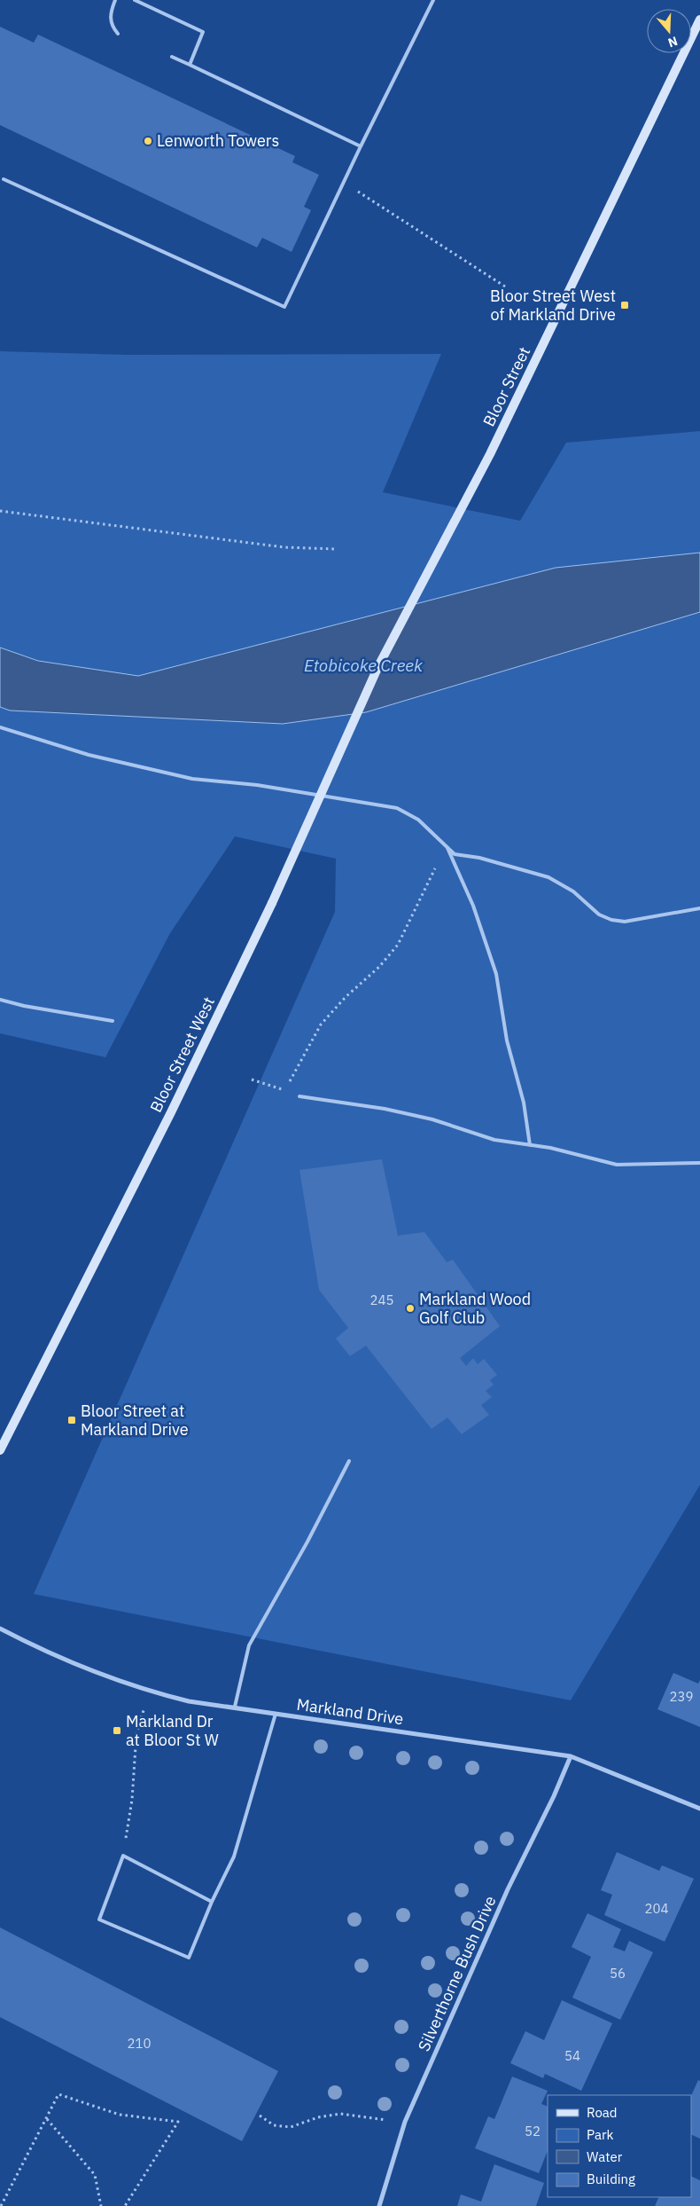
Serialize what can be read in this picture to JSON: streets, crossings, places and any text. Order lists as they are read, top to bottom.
{
  "streets": {
    "main road": ["Bloor Street", "Bloor Street West"],
    "street": ["Markland Drive", "Silverthorne Bush Drive"]
  },
  "crossings": [
    ["Bloor Street", "Bloor Street West"],
    ["Markland Drive", "Silverthorne Bush Drive"]
  ],
  "water": ["Etobicoke Creek"],
  "places": {
    "other": ["Lenworth Towers", "Markland Wood Golf Club"],
    "transit": ["Bloor Street West of Markland Drive", "Bloor Street at Markland Drive", "Markland Dr at Bloor St W"]
  },
  "house_numbers": [
    "245",
    "239",
    "204",
    "56",
    "210",
    "54",
    "52"
  ],
  "legend": [
    "Road",
    "Park",
    "Water",
    "Building"
  ],
  "north": "bottom"
}
